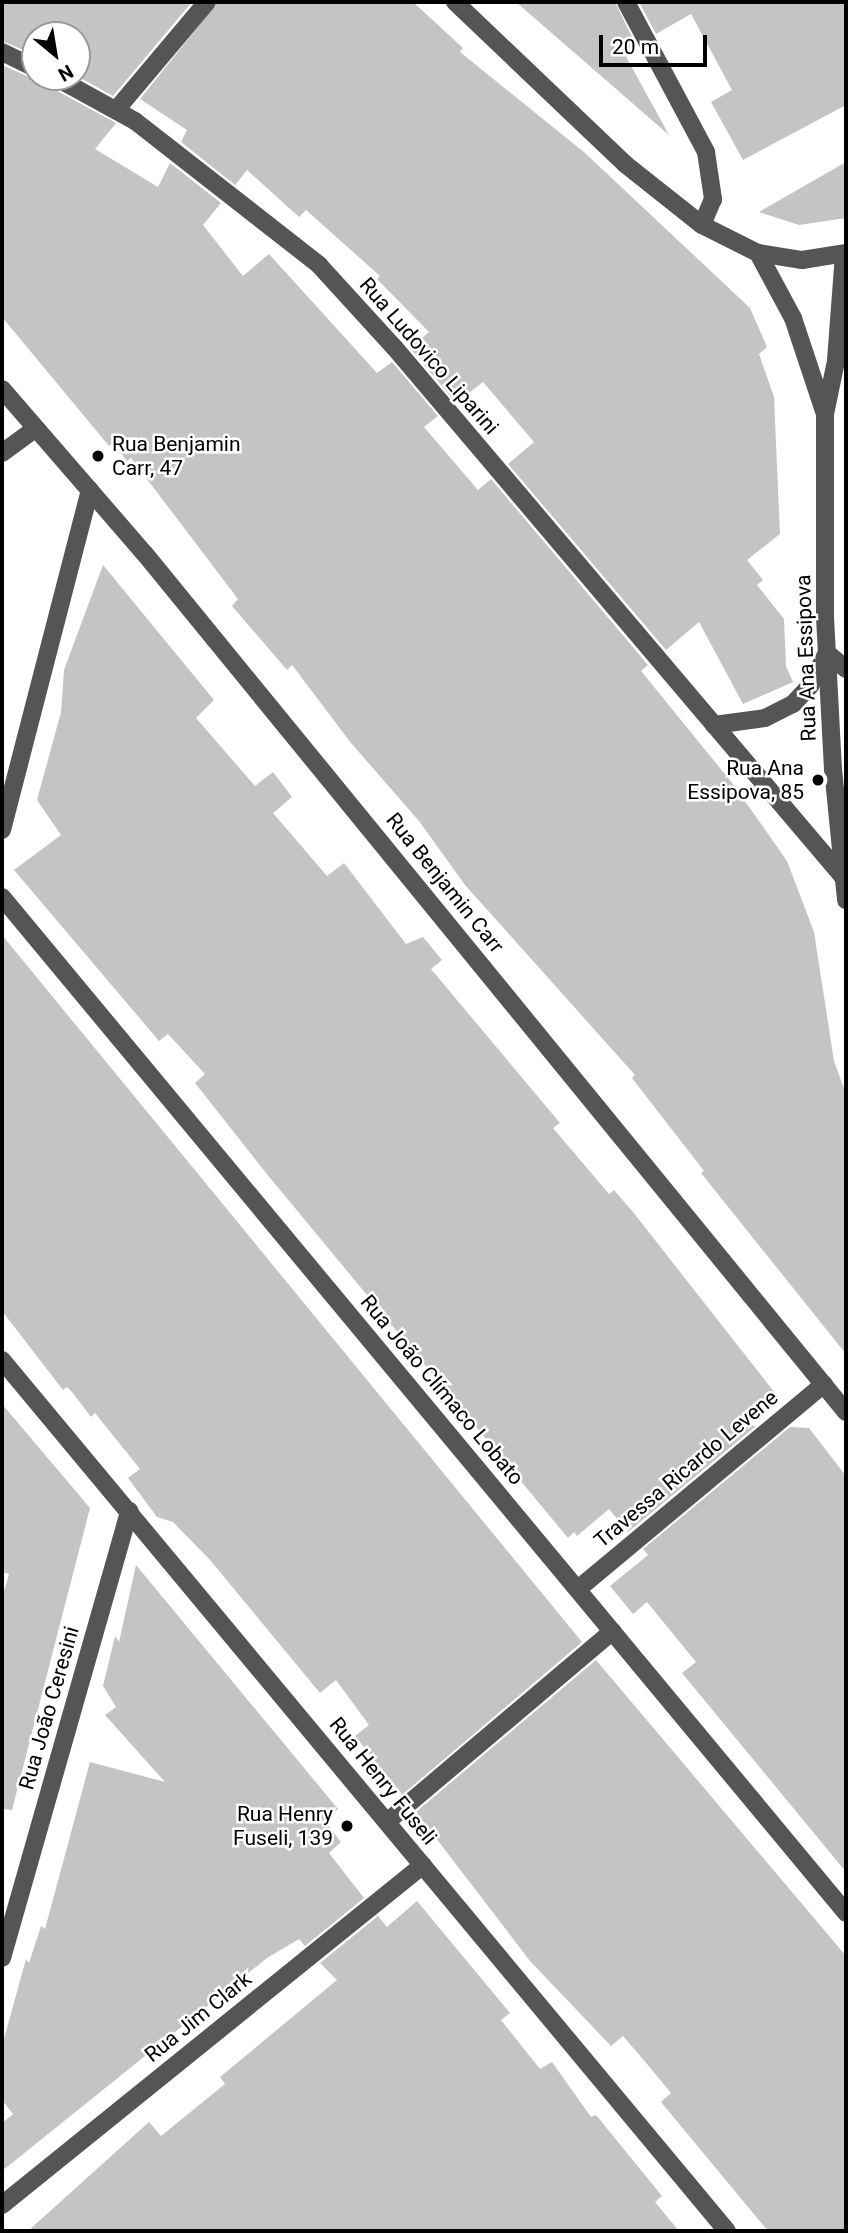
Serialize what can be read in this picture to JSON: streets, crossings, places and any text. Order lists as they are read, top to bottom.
{
  "streets": {
    "street": [
      "Rua Ludovico Liparini",
      "Rua Ana Essipova",
      "Rua Benjamin Carr",
      "Rua João Clímaco Lobato",
      "Travessa Ricardo Levene",
      "Rua João Ceresini",
      "Rua Henry Fuseli",
      "Rua Jim Clark"
    ]
  },
  "crossings": [
    ["Rua Ludovico Liparini", "Rua Ana Essipova"],
    ["Rua Benjamin Carr", "Travessa Ricardo Levene"],
    ["Rua João Clímaco Lobato", "Travessa Ricardo Levene"],
    ["Rua João Ceresini", "Rua Henry Fuseli"],
    ["Rua Henry Fuseli", "Rua Jim Clark"]
  ],
  "places": ["Rua Benjamin Carr, 47", "Rua Ana Essipova, 85", "Rua Henry Fuseli, 139"],
  "scale_bar": "20 m",
  "north": "bottom right"
}
